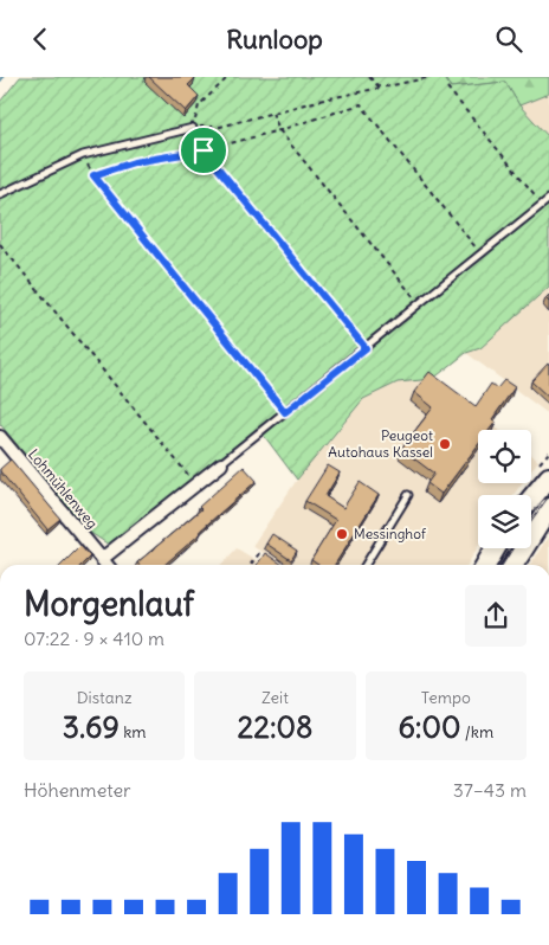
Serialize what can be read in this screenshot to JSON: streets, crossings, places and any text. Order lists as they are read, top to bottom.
{
  "streets": {
    "street": ["Lohmühlenweg"]
  },
  "places": ["Peugeot Autohaus Kassel", "Messinghof"],
  "page": {
    "header": "Runloop",
    "heading": ["Morgenlauf", "07:22 · 9 × 410 m"],
    "stats": [
      ["Distanz", "3.69 km"],
      ["Zeit", "22:08"],
      ["Tempo", "6:00 /km"]
    ],
    "chart": ["Höhenmeter", "37–43 m"]
  }
}
